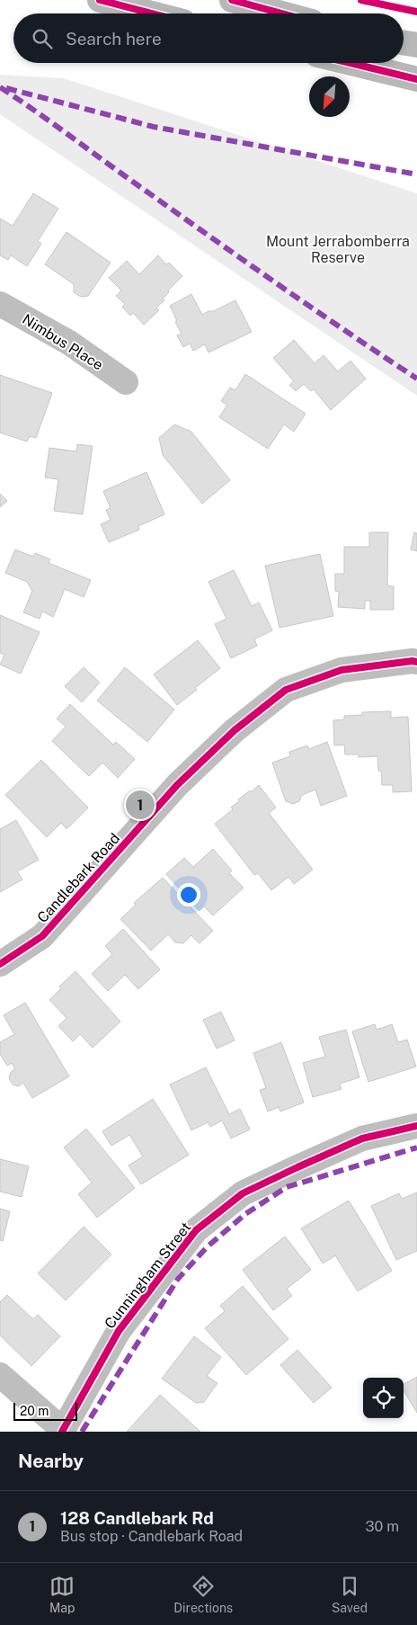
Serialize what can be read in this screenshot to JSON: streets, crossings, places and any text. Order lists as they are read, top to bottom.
{
  "streets": {
    "street": ["Nimbus Place", "Candlebark Road", "Cunningham Street"]
  },
  "parks": ["Mount Jerrabomberra Reserve"],
  "scale_bar": "20 m",
  "north": "bottom left",
  "page": {
    "search": "Search here",
    "pins": "1",
    "scale": "20 m",
    "heading": "Nearby",
    "list": [
      {
        "mark": "1",
        "name": "128 Candlebark Rd",
        "note": "Bus stop · Candlebark Road",
        "value": "30 m"
      }
    ],
    "nav": ["Map", "Directions", "Saved"]
  }
}
